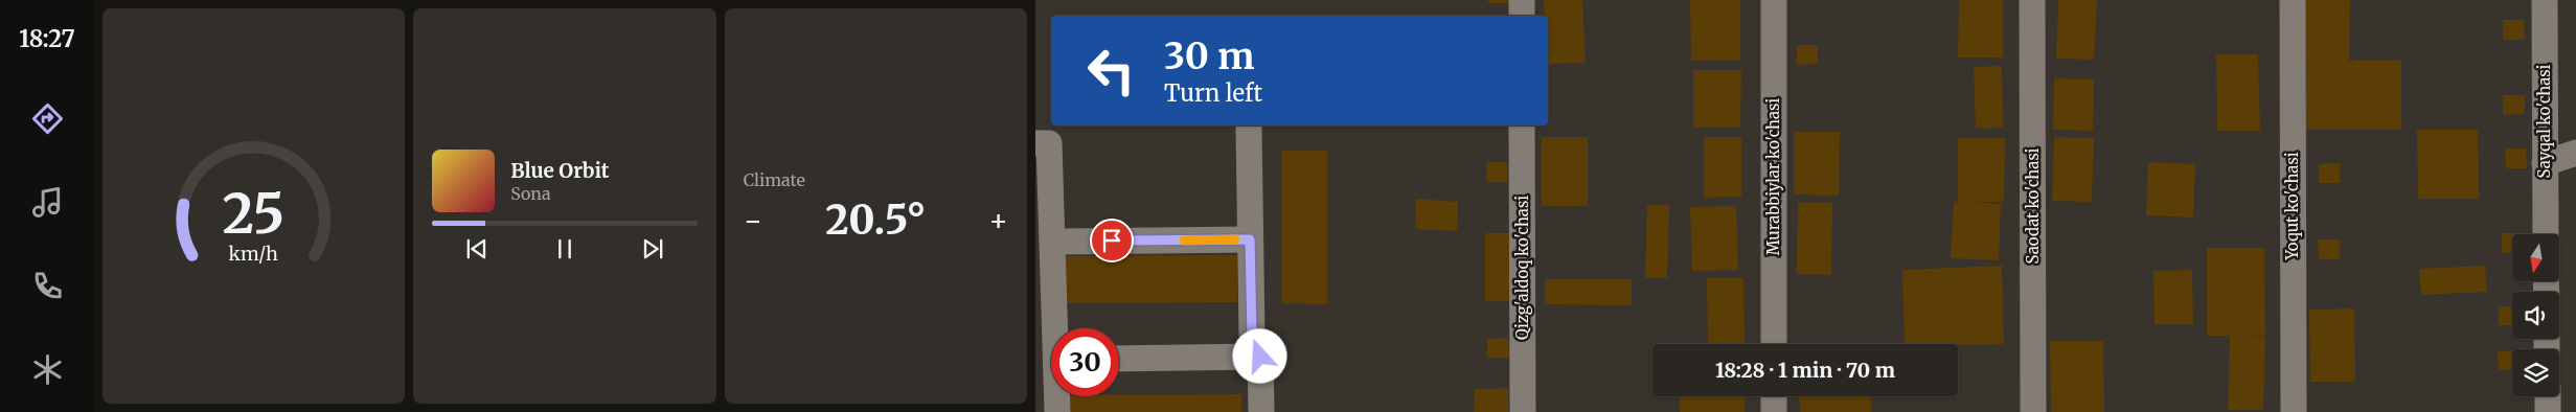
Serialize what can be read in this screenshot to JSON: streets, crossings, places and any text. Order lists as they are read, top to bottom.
{
  "streets": {
    "street": [
      "Sayqal ko'chasi",
      "Murabbiylar ko'chasi",
      "Saodat ko'chasi",
      "Yoqut ko'chasi",
      "Qizg'aldoq ko'chasi"
    ]
  },
  "north": "bottom",
  "page": {
    "tabs": "18:27",
    "tile": "Climate",
    "turn": ["30 m", "Turn left"],
    "song": ["Blue Orbit", "Sona"],
    "heat": ["−", "20.5°", "+"],
    "limit": "30",
    "trip": "18:28 · 1 min · 70 m",
    "gauge": ["25", "km/h"]
  }
}
